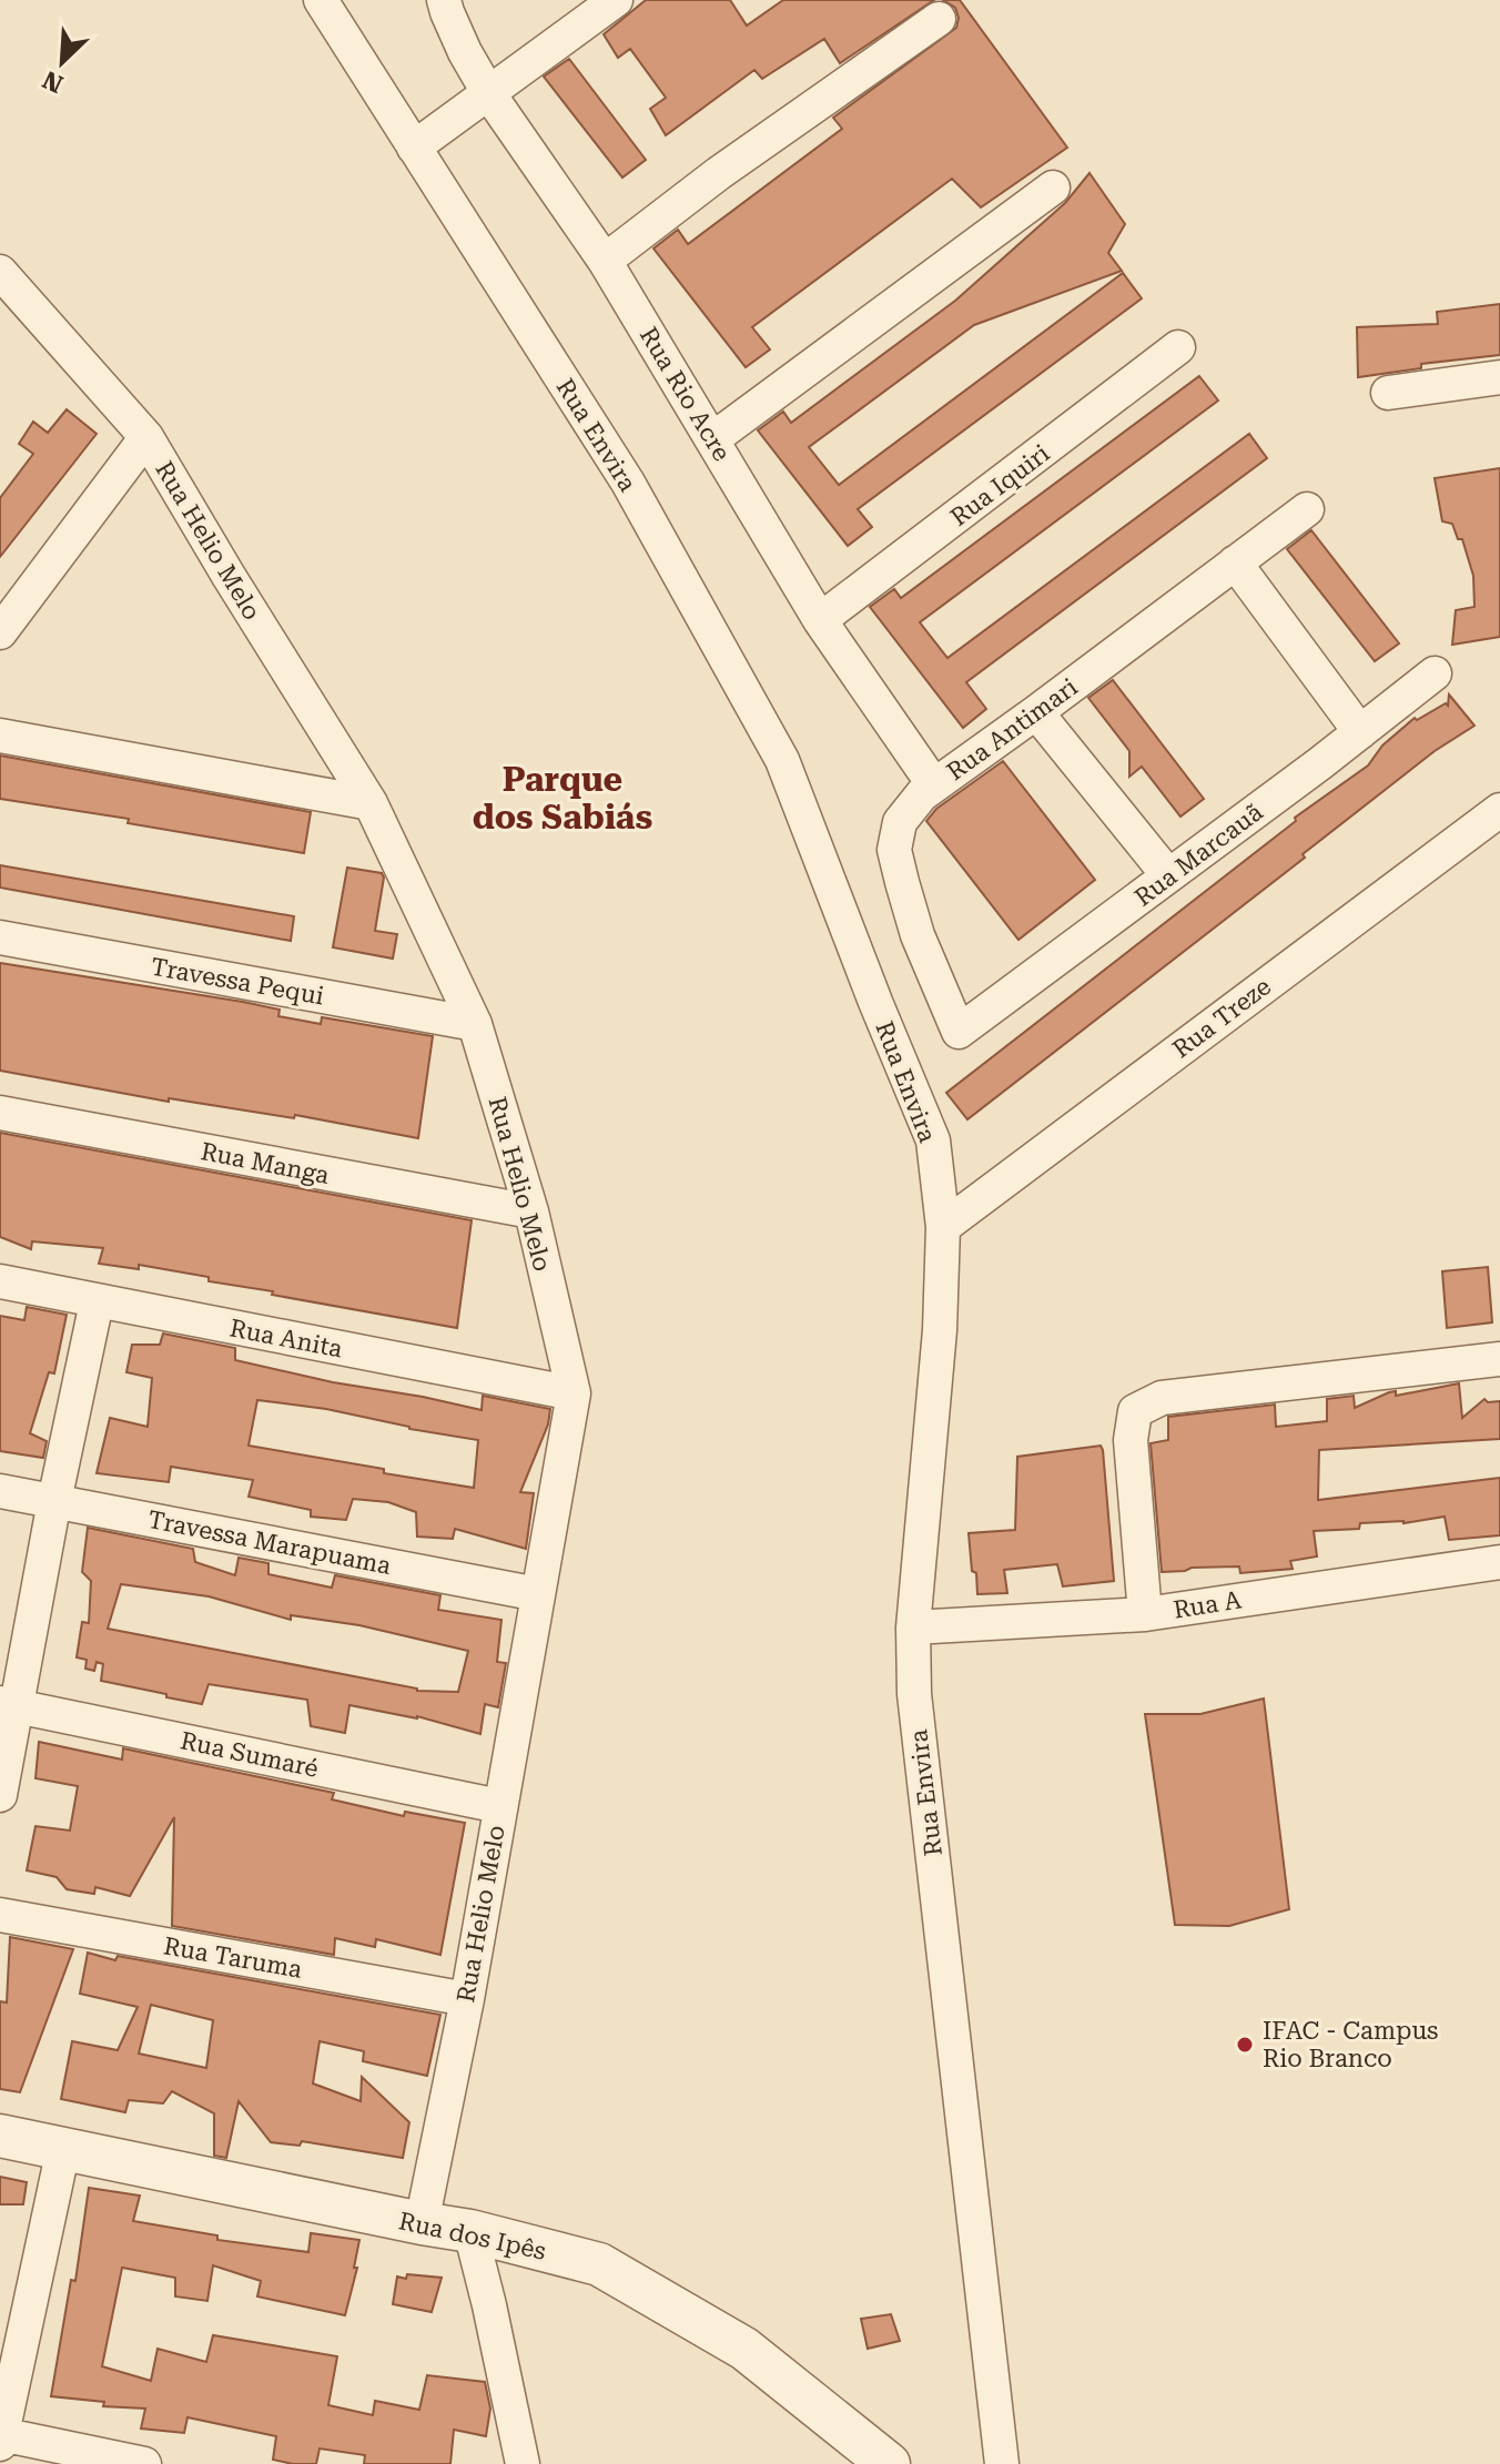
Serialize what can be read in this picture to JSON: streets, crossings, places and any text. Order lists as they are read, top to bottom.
{
  "streets": {
    "street": [
      "Rua Rio Acre",
      "Rua Envira",
      "Rua Iquiri",
      "Rua Helio Melo",
      "Rua Antimari",
      "Rua Marcauã",
      "Travessa Pequi",
      "Rua Treze",
      "Rua Manga",
      "Rua Anita",
      "Travessa Marapuama",
      "Rua A",
      "Rua Sumaré",
      "Rua Taruma",
      "Rua dos Ipês"
    ]
  },
  "crossings": [
    ["Rua Rio Acre", "Rua Iquiri"],
    ["Rua Rio Acre", "Rua Antimari"],
    ["Rua Envira", "Rua Treze"],
    ["Rua Envira", "Rua A"],
    ["Rua Helio Melo", "Travessa Pequi"],
    ["Rua Helio Melo", "Rua Manga"],
    ["Rua Helio Melo", "Rua Anita"],
    ["Rua Helio Melo", "Travessa Marapuama"],
    ["Rua Helio Melo", "Rua Sumaré"],
    ["Rua Helio Melo", "Rua Taruma"],
    ["Rua Helio Melo", "Rua dos Ipês"],
    ["Rua Antimari", "Rua Marcauã"]
  ],
  "districts": ["Parque dos Sabiás"],
  "places": ["IFAC - Campus Rio Branco"],
  "north": "bottom left"
}
